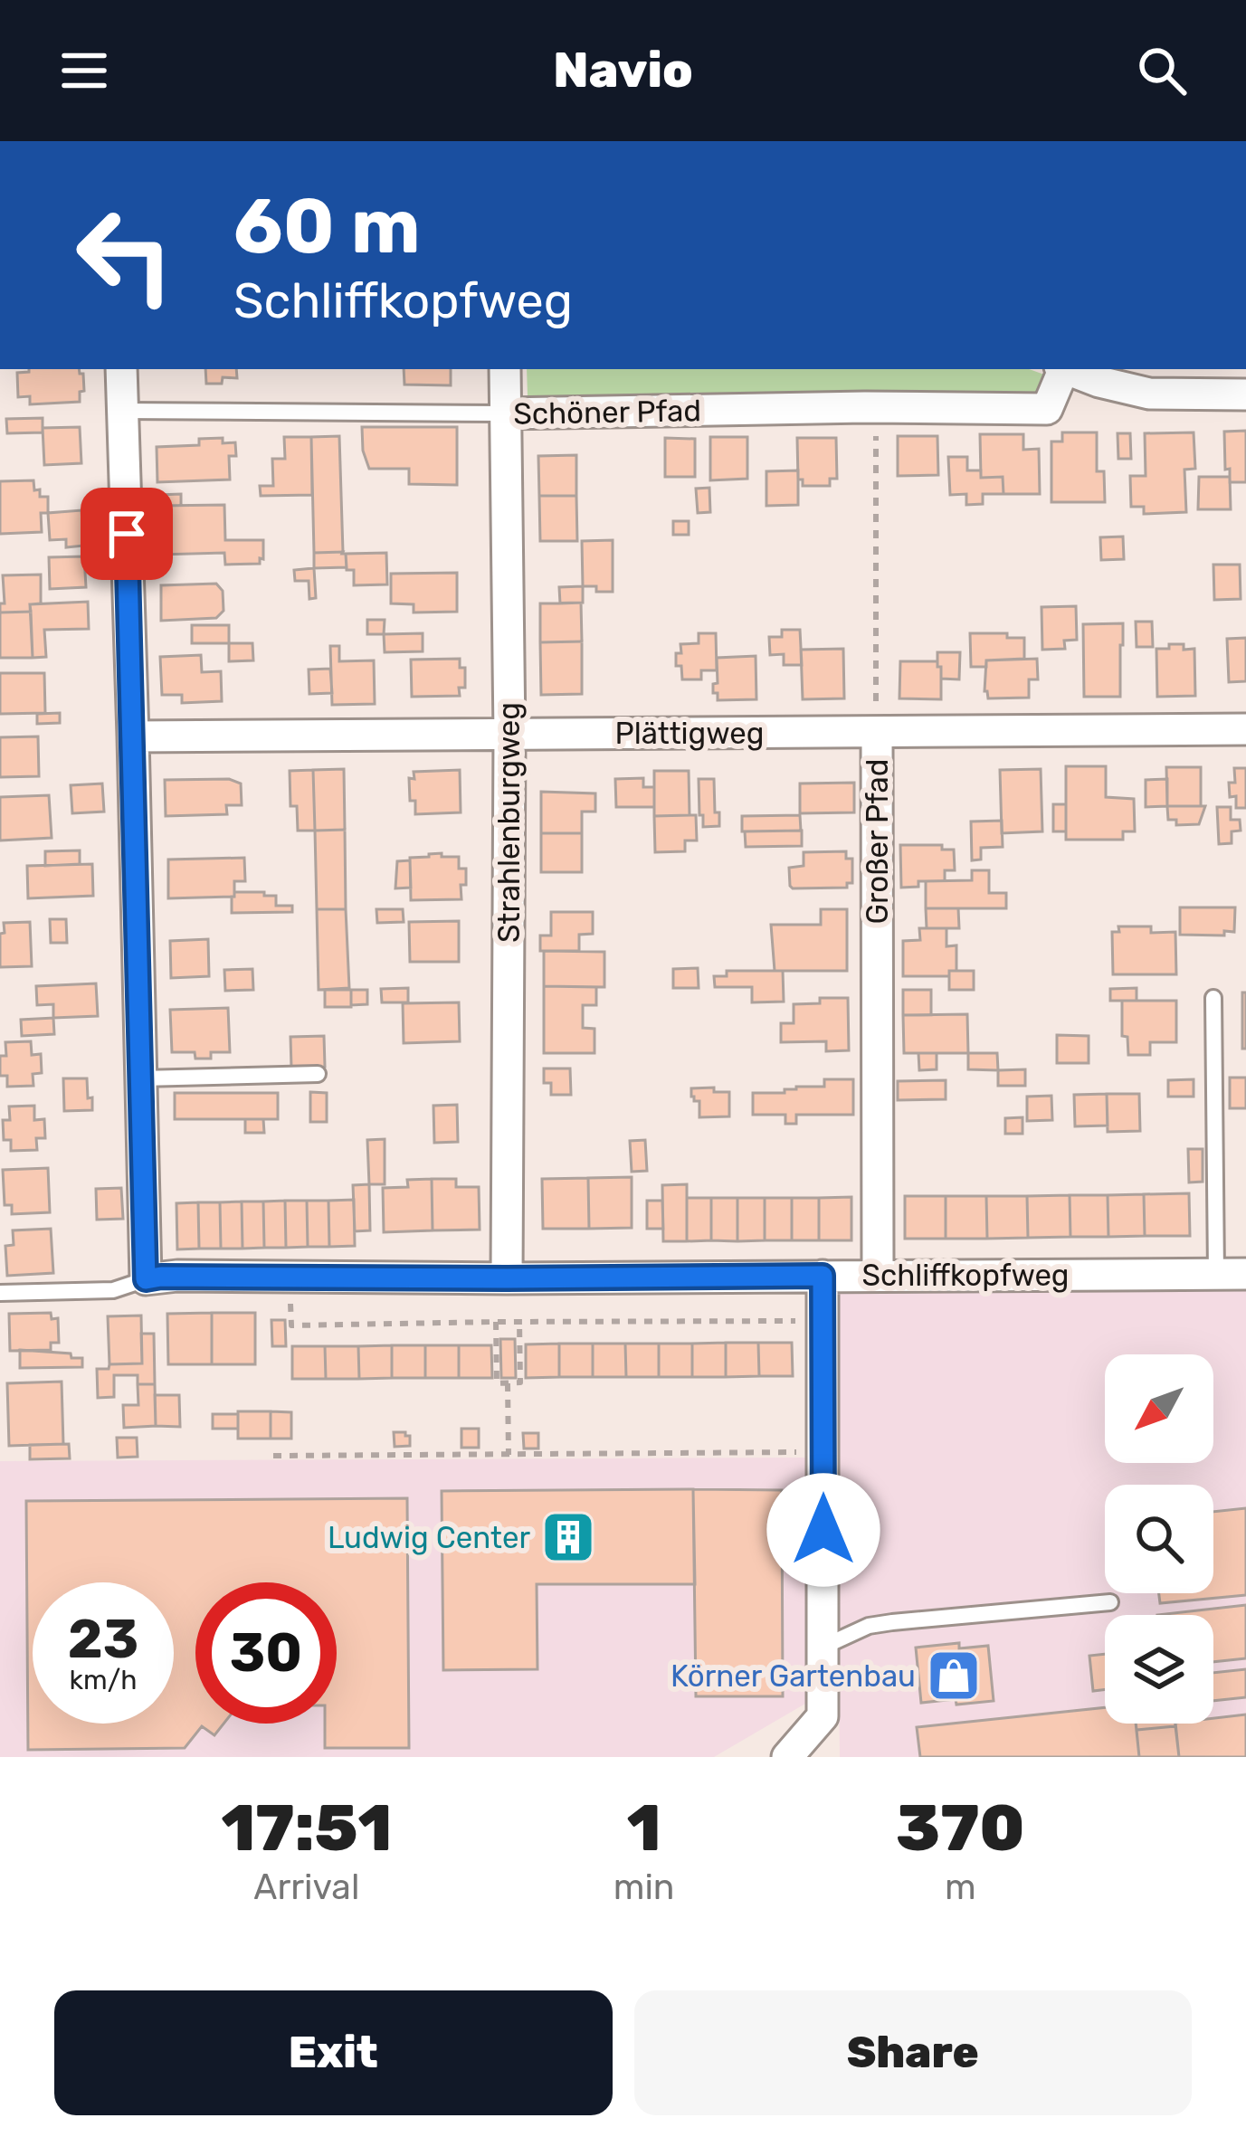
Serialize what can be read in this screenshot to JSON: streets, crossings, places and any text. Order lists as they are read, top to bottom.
{
  "streets": {
    "street": [
      "Schöner Pfad",
      "Plättigweg",
      "Strahlenburgweg",
      "Großer Pfad",
      "Schliffkopfweg"
    ]
  },
  "crossings": [
    ["Schöner Pfad", "Strahlenburgweg"],
    ["Schöner Pfad", "Großer Pfad"],
    ["Plättigweg", "Strahlenburgweg"],
    ["Plättigweg", "Großer Pfad"],
    ["Strahlenburgweg", "Schliffkopfweg"],
    ["Großer Pfad", "Schliffkopfweg"]
  ],
  "places": {
    "building": ["Ludwig Center"],
    "shop": ["Körner Gartenbau"]
  },
  "north": "bottom left",
  "page": {
    "header": "Navio",
    "turn": ["60 m", "Schliffkopfweg"],
    "speed": "23 km/h",
    "limit": "30",
    "eta": [
      "17:51",
      "Arrival",
      "1",
      "min",
      "370",
      "m"
    ],
    "buttons": ["Exit", "Share"]
  }
}
